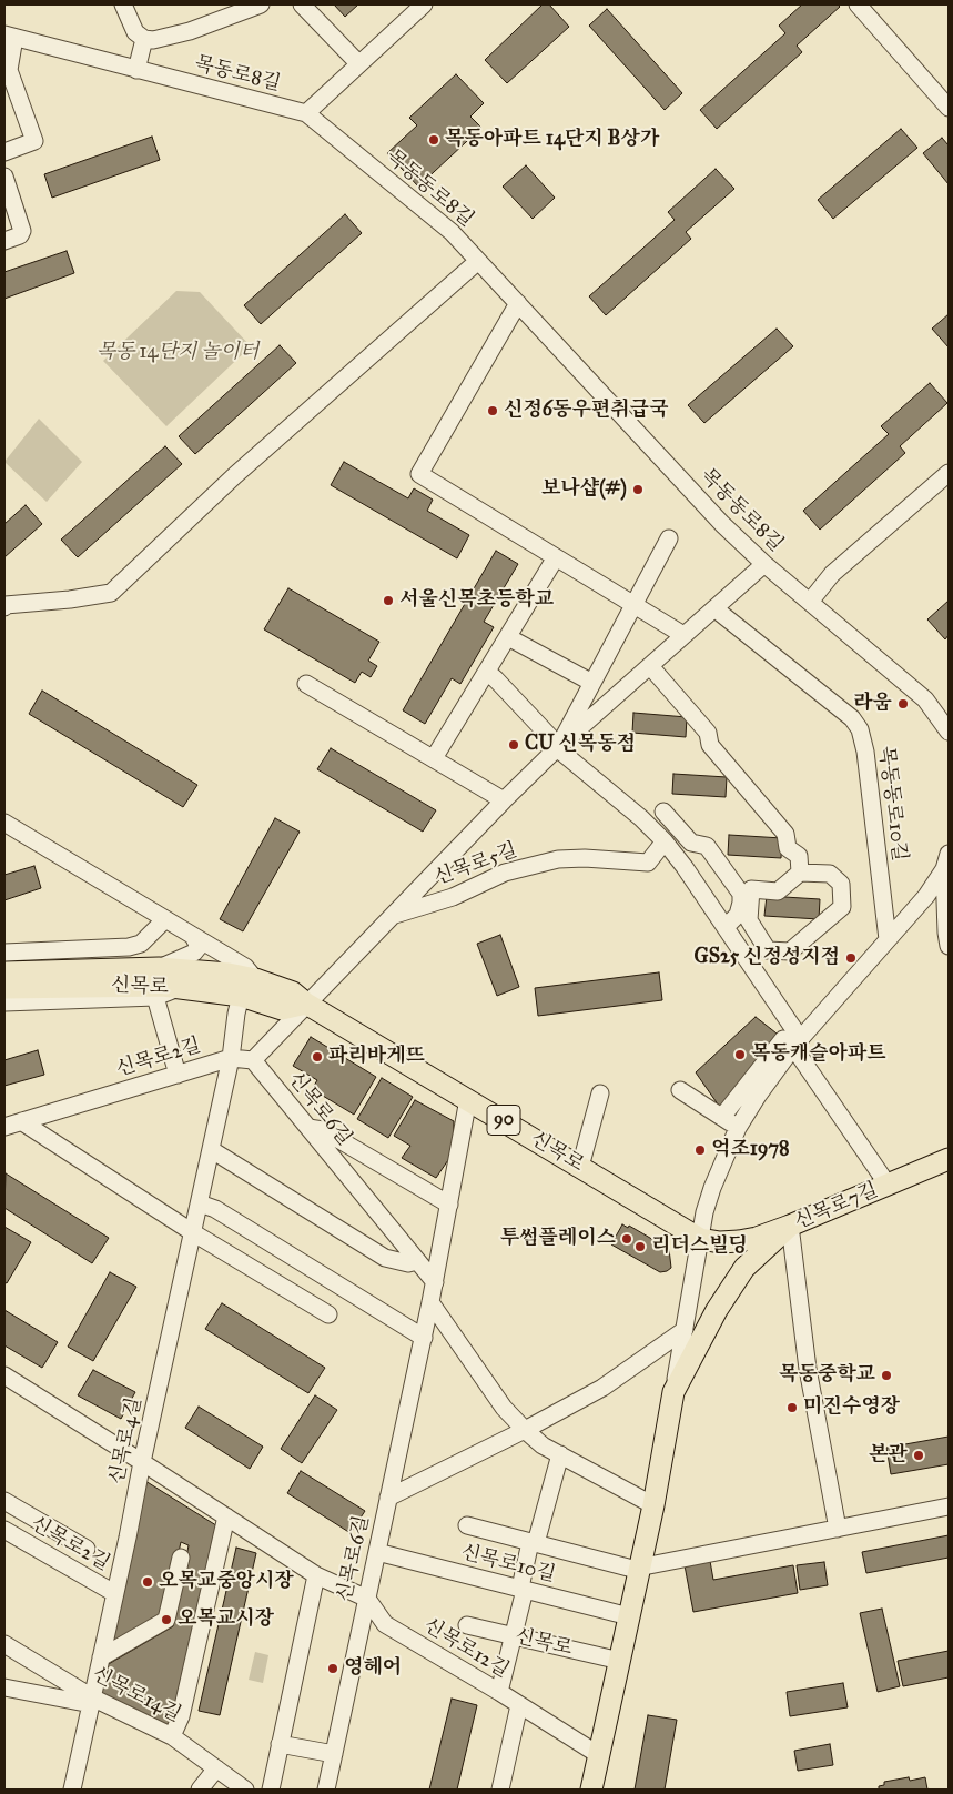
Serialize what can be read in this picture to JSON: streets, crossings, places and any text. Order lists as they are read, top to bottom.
{
  "streets": {
    "main road": ["신목로", "90", "신목로7길"],
    "street": [
      "목동로8길",
      "목동동로8길",
      "목동동로10길",
      "신목로5길",
      "신목로2길",
      "신목로6길",
      "신목로4길",
      "신목로10길",
      "신목로12길",
      "신목로14길"
    ]
  },
  "crossings": [
    ["목동로8길", "목동동로8길"],
    ["목동동로8길", "신목로5길"],
    ["목동동로10길", "신목로5길"],
    ["신목로5길", "신목로"],
    ["신목로", "신목로6길"],
    ["신목로", "신목로4길"],
    ["신목로2길", "신목로6길"],
    ["신목로2길", "신목로4길"],
    ["신목로6길", "신목로10길"],
    ["신목로6길", "신목로12길"],
    ["신목로4길", "신목로12길"],
    ["신목로4길", "신목로14길"]
  ],
  "parks": ["목동 14단지 놀이터"],
  "places": [
    "목동아파트 14단지 B상가",
    "신정6동우편취급국",
    "보나샵(#)",
    "서울신목초등학교",
    "라움",
    "CU 신목동점",
    "GS25 신정성지점",
    "목동캐슬아파트",
    "파리바게뜨",
    "억조1978",
    "투썸플레이스",
    "리더스빌딩",
    "목동중학교",
    "미진수영장",
    "본관",
    "오목교중앙시장",
    "오목교시장",
    "영헤어"
  ]
}
